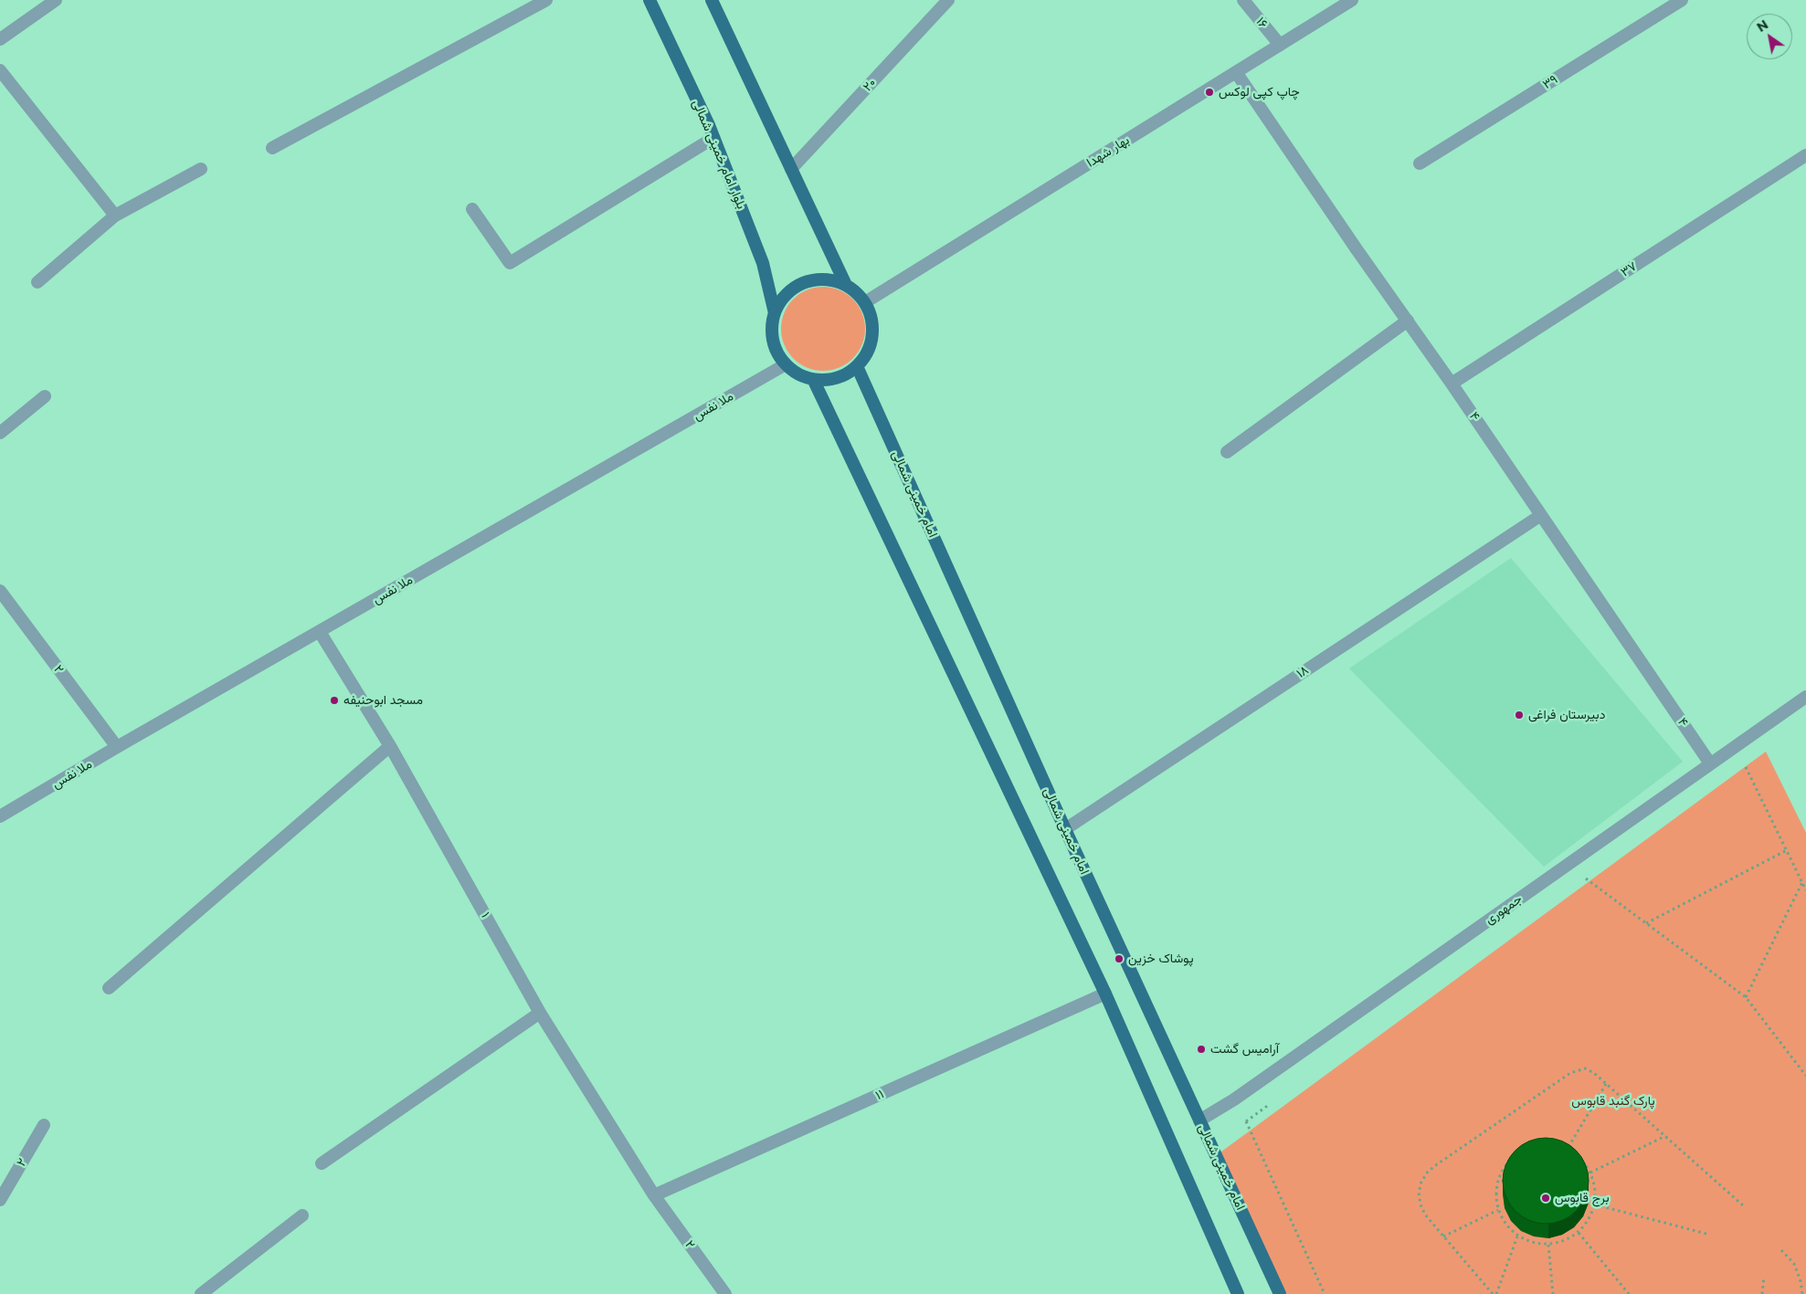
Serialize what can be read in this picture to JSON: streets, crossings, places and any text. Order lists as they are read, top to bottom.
{
  "streets": {
    "main road": ["بلوار امام خمینی شمالی", "امام خمینی شمالی"],
    "street": [
      "۱۶",
      "۳۹",
      "۲۰",
      "بهار شهدا",
      "۳۷",
      "ملا نفس",
      "۴",
      "۲",
      "۱۸",
      "جمهوری",
      "۱",
      "۱۱"
    ]
  },
  "crossings": [
    ["۱۶", "بهار شهدا"],
    ["بهار شهدا", "بلوار امام خمینی شمالی"],
    ["بهار شهدا", "ملا نفس"],
    ["بهار شهدا", "۴"],
    ["بهار شهدا", "امام خمینی شمالی"],
    ["بلوار امام خمینی شمالی", "ملا نفس"],
    ["بلوار امام خمینی شمالی", "امام خمینی شمالی"],
    ["۳۷", "۴"],
    ["ملا نفس", "امام خمینی شمالی"],
    ["ملا نفس", "۲"],
    ["ملا نفس", "۱"],
    ["۴", "۱۸"],
    ["۴", "جمهوری"],
    ["امام خمینی شمالی", "۱۸"],
    ["امام خمینی شمالی", "جمهوری"],
    ["۲", "۱"],
    ["۲", "۱۱"],
    ["۱", "۱۱"]
  ],
  "parks": ["پارک گنبد قابوس"],
  "places": [
    "چاپ کپی لوکس",
    "مسجد ابوحنیفه",
    "دبیرستان فراغی",
    "پوشاک خزین",
    "آرامیس گشت",
    "برج قابوس"
  ],
  "north": "top left"
}
